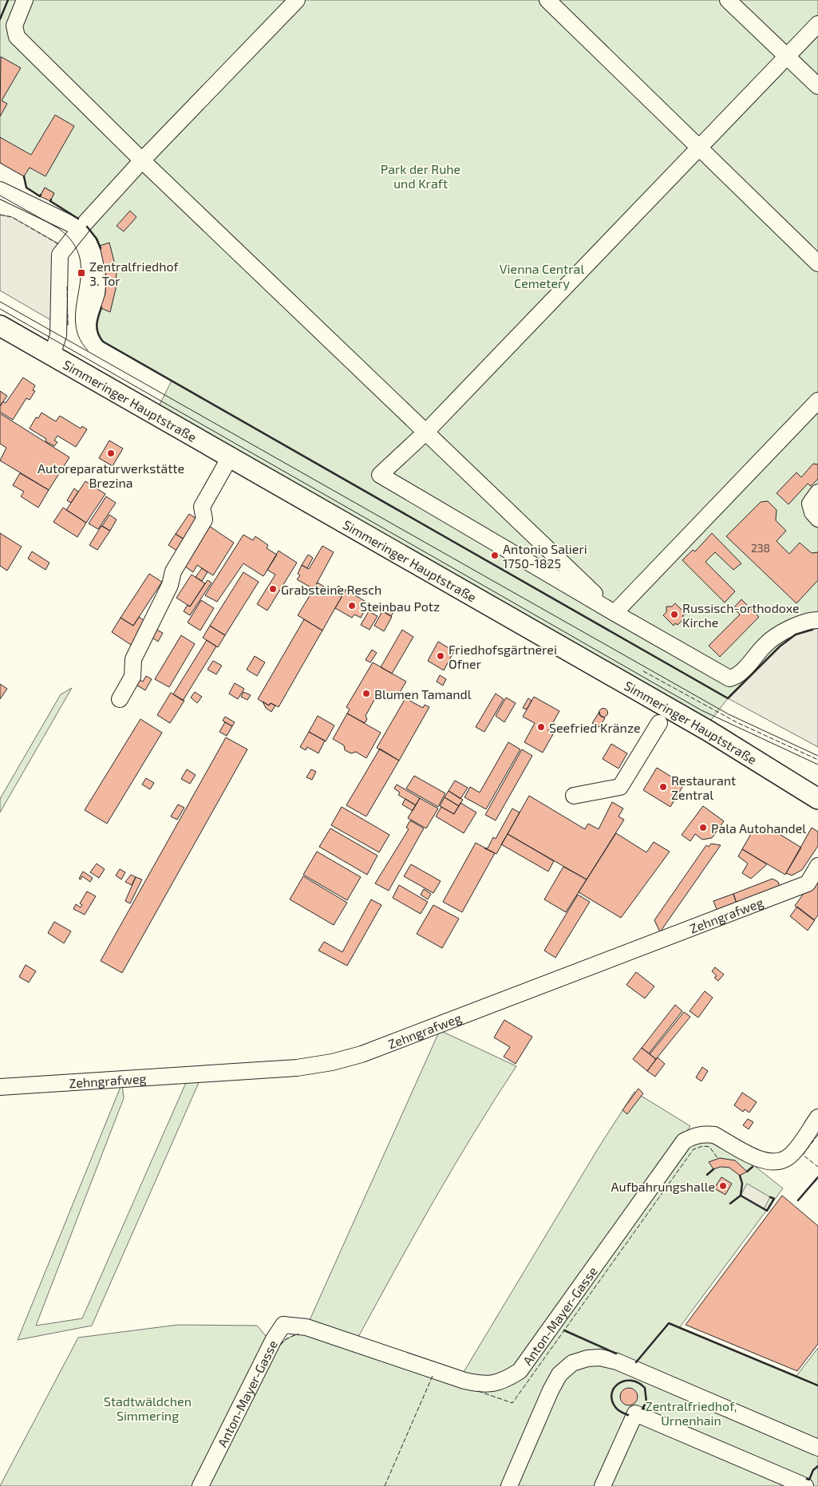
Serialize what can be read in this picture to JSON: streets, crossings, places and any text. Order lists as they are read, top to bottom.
{
  "streets": {
    "main road": ["Simmeringer Hauptstraße"],
    "street": ["Zehngrafweg", "Anton-Mayer-Gasse"]
  },
  "parks": [
    "Park der Ruhe und Kraft",
    "Vienna Central Cemetery",
    "Stadtwäldchen Simmering",
    "Zentralfriedhof, Urnenhain"
  ],
  "places": {
    "transit": ["Zentralfriedhof 3. Tor"],
    "other": [
      "Autoreparaturwerkstätte Brezina",
      "Antonio Salieri 1750-1825",
      "Grabsteine Resch",
      "Steinbau Potz",
      "Russisch-orthodoxe Kirche",
      "Friedhofsgärtnerei Ofner",
      "Blumen Tamandl",
      "Seefried Kränze",
      "Restaurant Zentral",
      "Pala Autohandel",
      "Aufbahrungshalle"
    ]
  },
  "house_numbers": ["238"]
}
